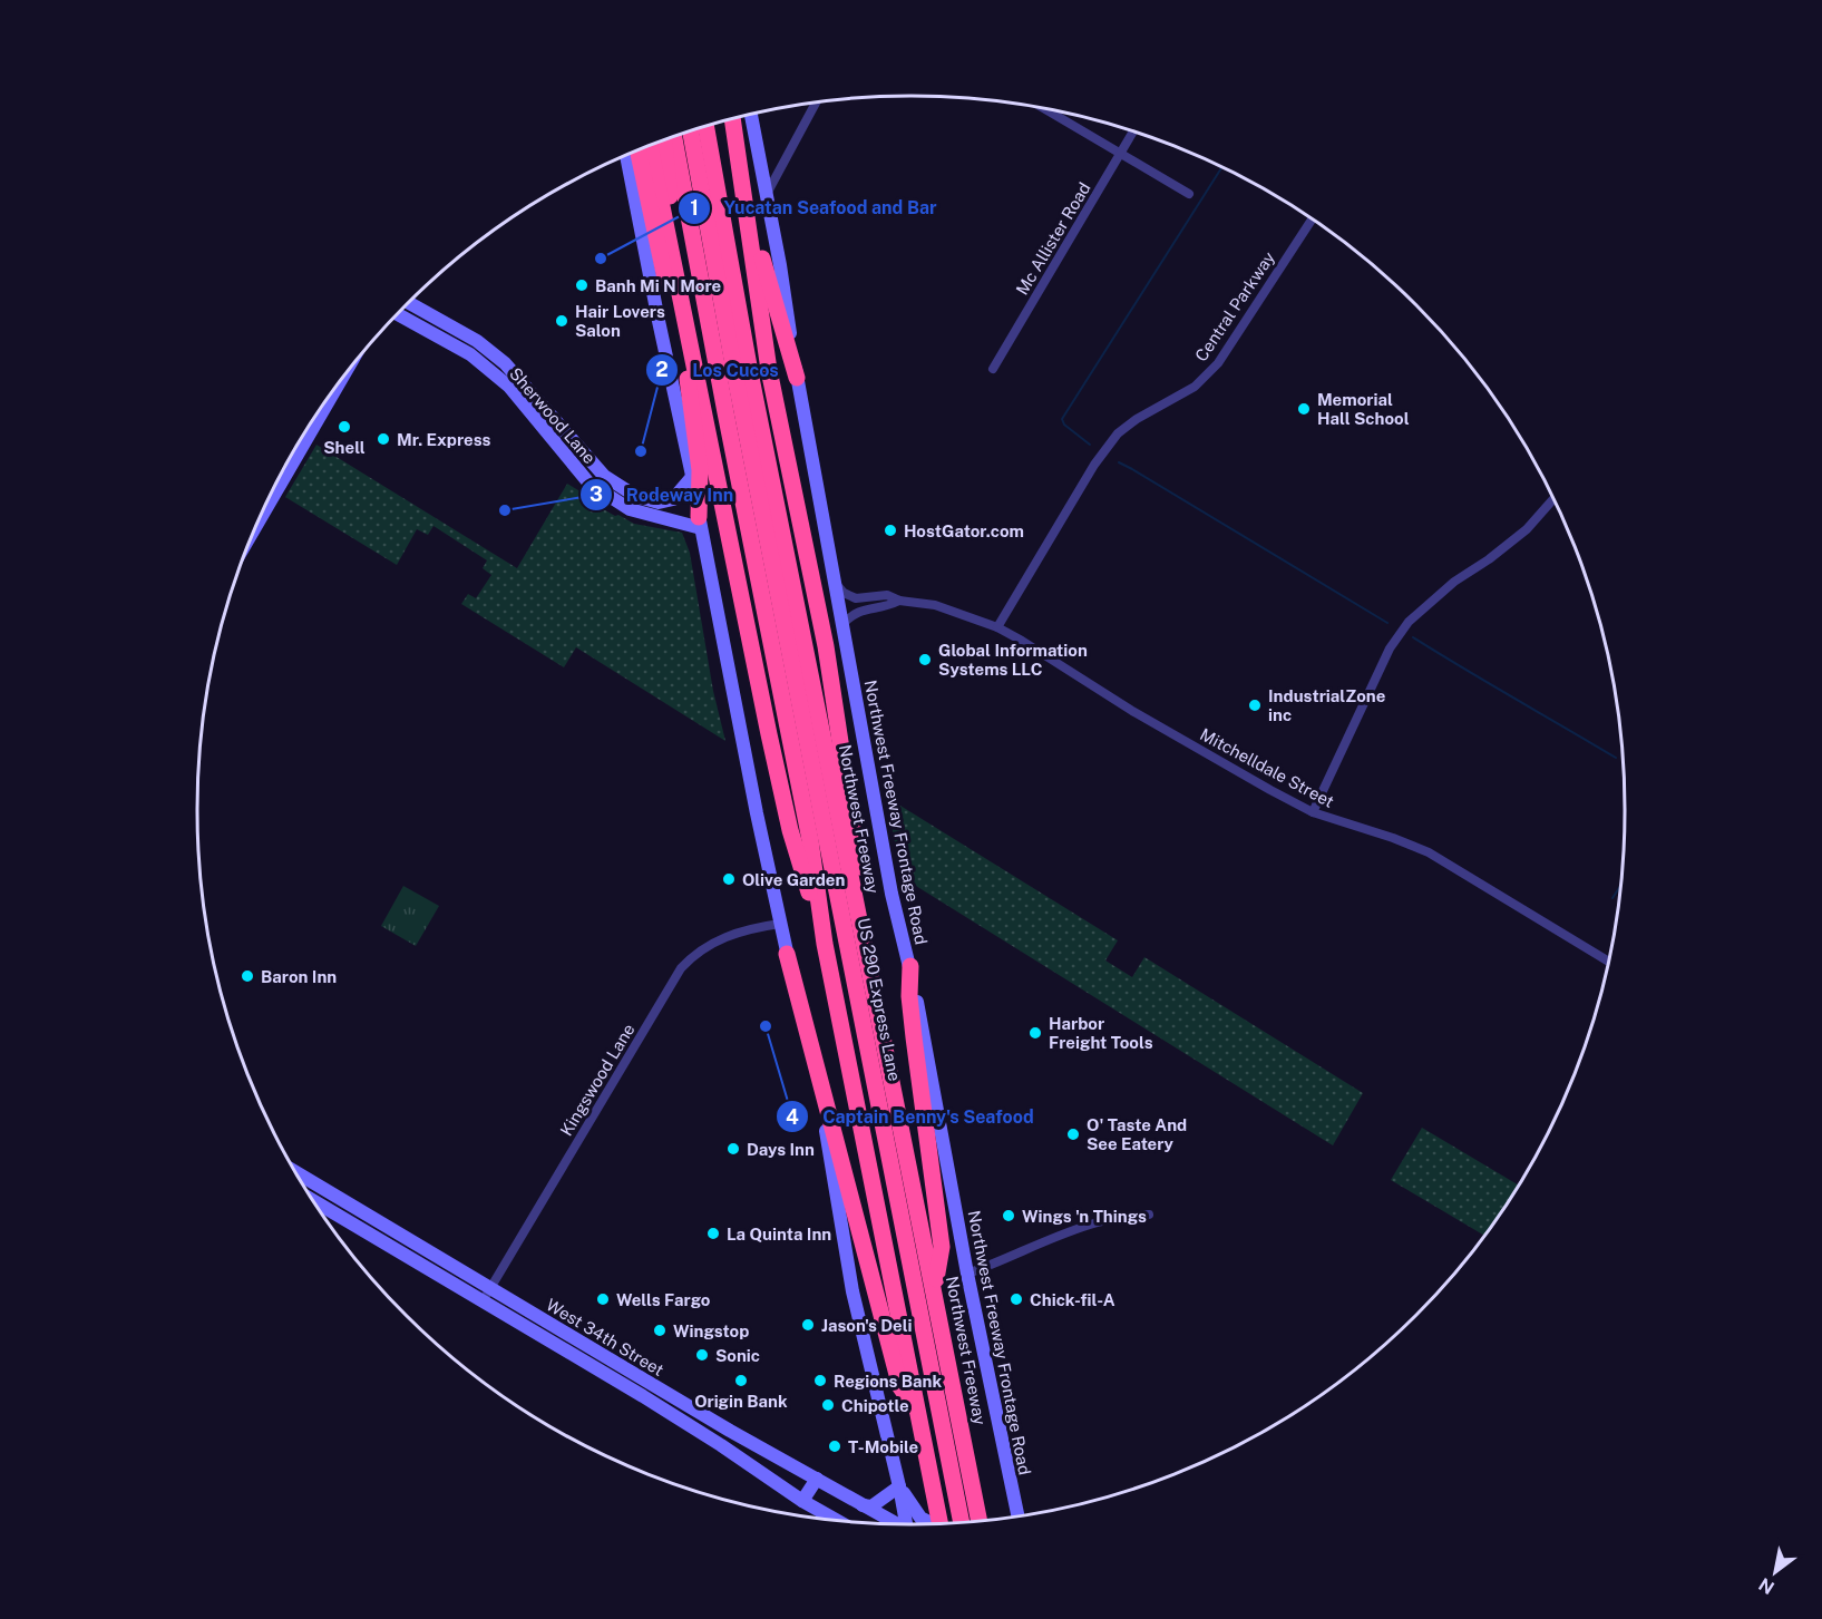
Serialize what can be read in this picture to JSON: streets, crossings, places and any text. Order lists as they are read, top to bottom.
{
  "streets": {
    "highway": ["Northwest Freeway", "US 290 Express Lane"],
    "main road": ["Sherwood Lane", "Northwest Freeway Frontage Road", "West 34th Street"],
    "street": [
      "Mc Allister Road",
      "Central Parkway",
      "Mitchelldale Street",
      "Kingswood Lane"
    ]
  },
  "crossings": [
    ["Central Parkway", "Mitchelldale Street"],
    ["Mitchelldale Street", "Northwest Freeway Frontage Road"],
    ["Kingswood Lane", "West 34th Street"]
  ],
  "places": [
    "Yucatan Seafood and Bar",
    "Banh Mi N More",
    "Hair Lovers Salon",
    "Memorial Hall School",
    "Shell",
    "Mr. Express",
    "Los Cucos",
    "Rodeway Inn",
    "HostGator.com",
    "Global Information Systems LLC",
    "IndustrialZone inc",
    "Olive Garden",
    "Baron Inn",
    "Captain Benny's Seafood",
    "Harbor Freight Tools",
    "O' Taste And See Eatery",
    "Days Inn",
    "Wings 'n Things",
    "La Quinta Inn",
    "Wells Fargo",
    "Chick-fil-A",
    "Jason's Deli",
    "Wingstop",
    "Sonic",
    "Origin Bank",
    "Regions Bank",
    "Chipotle",
    "T-Mobile"
  ],
  "north": "bottom left"
}
